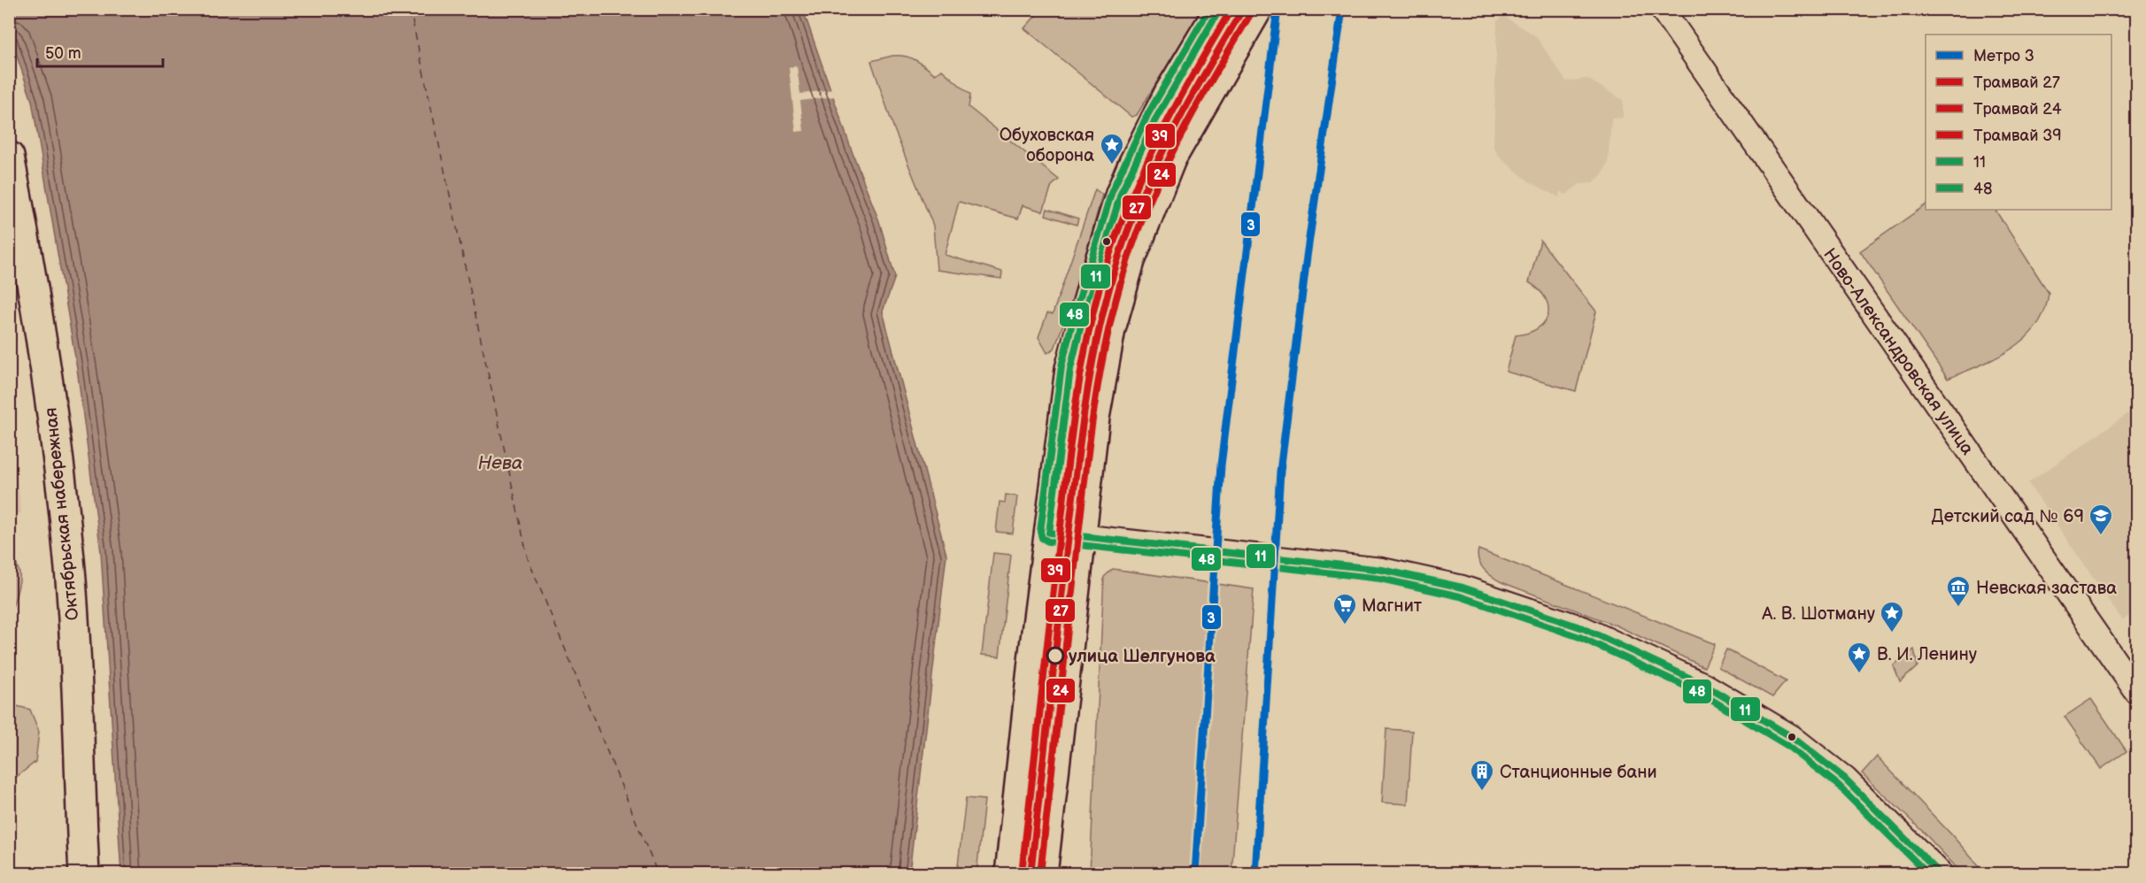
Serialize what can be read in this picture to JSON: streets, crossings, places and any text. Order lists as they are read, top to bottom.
{
  "streets": {
    "main road": ["Октябрьская набережная"],
    "street": ["Ново-Александровская улица"]
  },
  "water": ["Нева"],
  "places": {
    "place": ["Обуховская оборона", "А. В. Шотману", "В. И. Ленину"],
    "school or university": ["Детский сад № 69"],
    "museum": ["Невская застава"],
    "supermarket": ["Магнит"],
    "other": ["улица Шелгунова"],
    "building": ["Станционные бани"]
  },
  "lines": [
    "metro line 3",
    "tram line 27",
    "tram line 39",
    "transit line 11",
    "transit line 48",
    "tram line 24"
  ],
  "legend": [
    "Метро 3",
    "Трамвай 27",
    "Трамвай 24",
    "Трамвай 39",
    "11",
    "48"
  ],
  "scale_bar": "50 m"
}
